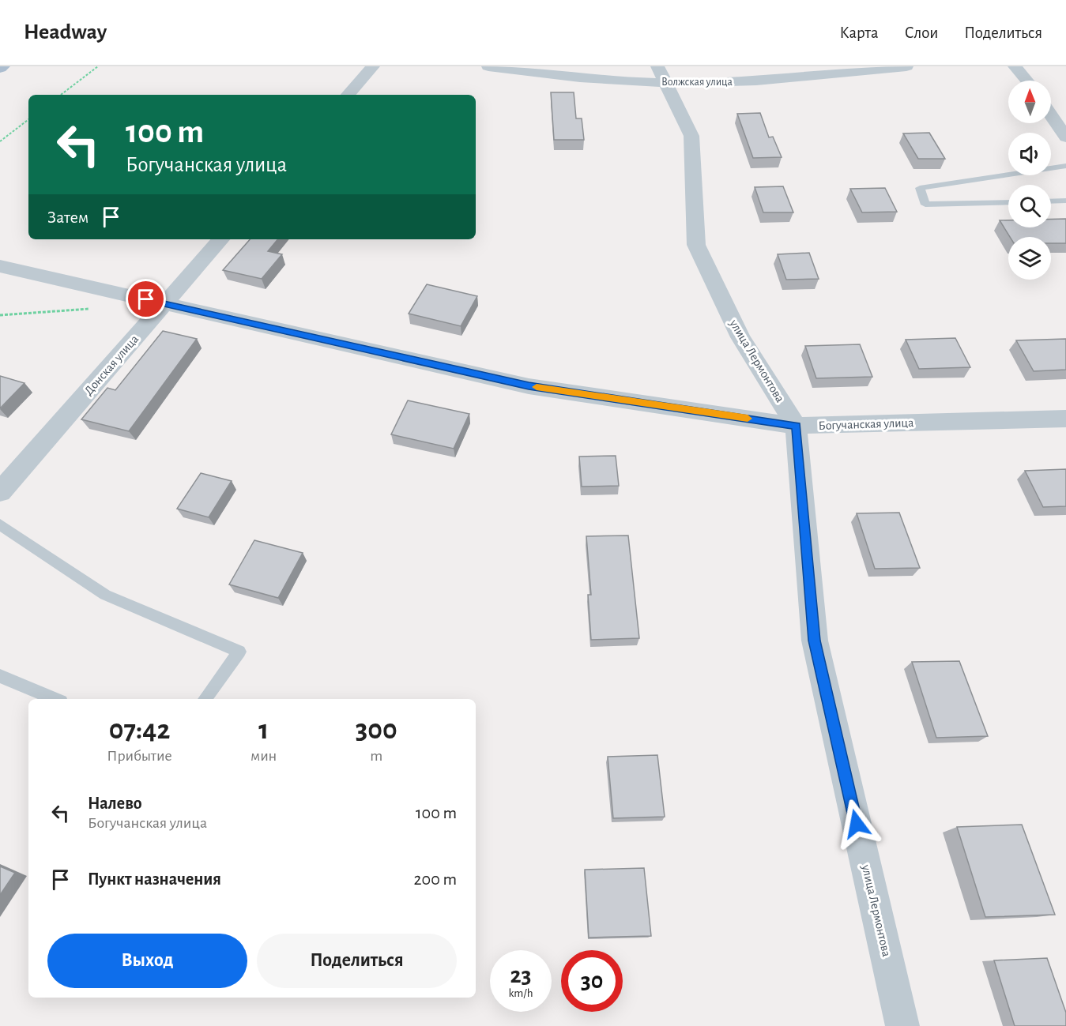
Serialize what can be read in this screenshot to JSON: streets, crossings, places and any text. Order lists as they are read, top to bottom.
{
  "streets": {
    "street": [
      "Волжская улица",
      "улица Лермонтова",
      "Донская улица",
      "Богучанская улица"
    ]
  },
  "crossings": [
    ["Волжская улица", "улица Лермонтова"],
    ["улица Лермонтова", "Богучанская улица"],
    ["Донская улица", "Богучанская улица"]
  ],
  "north": "top",
  "page": {
    "header": "Headway",
    "nav": ["Карта", "Слои", "Поделиться"],
    "turn": ["100 m", "Богучанская улица"],
    "then": "Затем",
    "eta": [
      "07:42",
      "Прибытие",
      "1",
      "мин",
      "300",
      "m"
    ],
    "list": [
      {
        "name": "Налево",
        "note": "Богучанская улица",
        "value": "100 m"
      },
      {
        "name": "Пункт назначения",
        "value": "200 m"
      }
    ],
    "buttons": ["Выход", "Поделиться"],
    "speed": "23 km/h",
    "limit": "30"
  }
}
